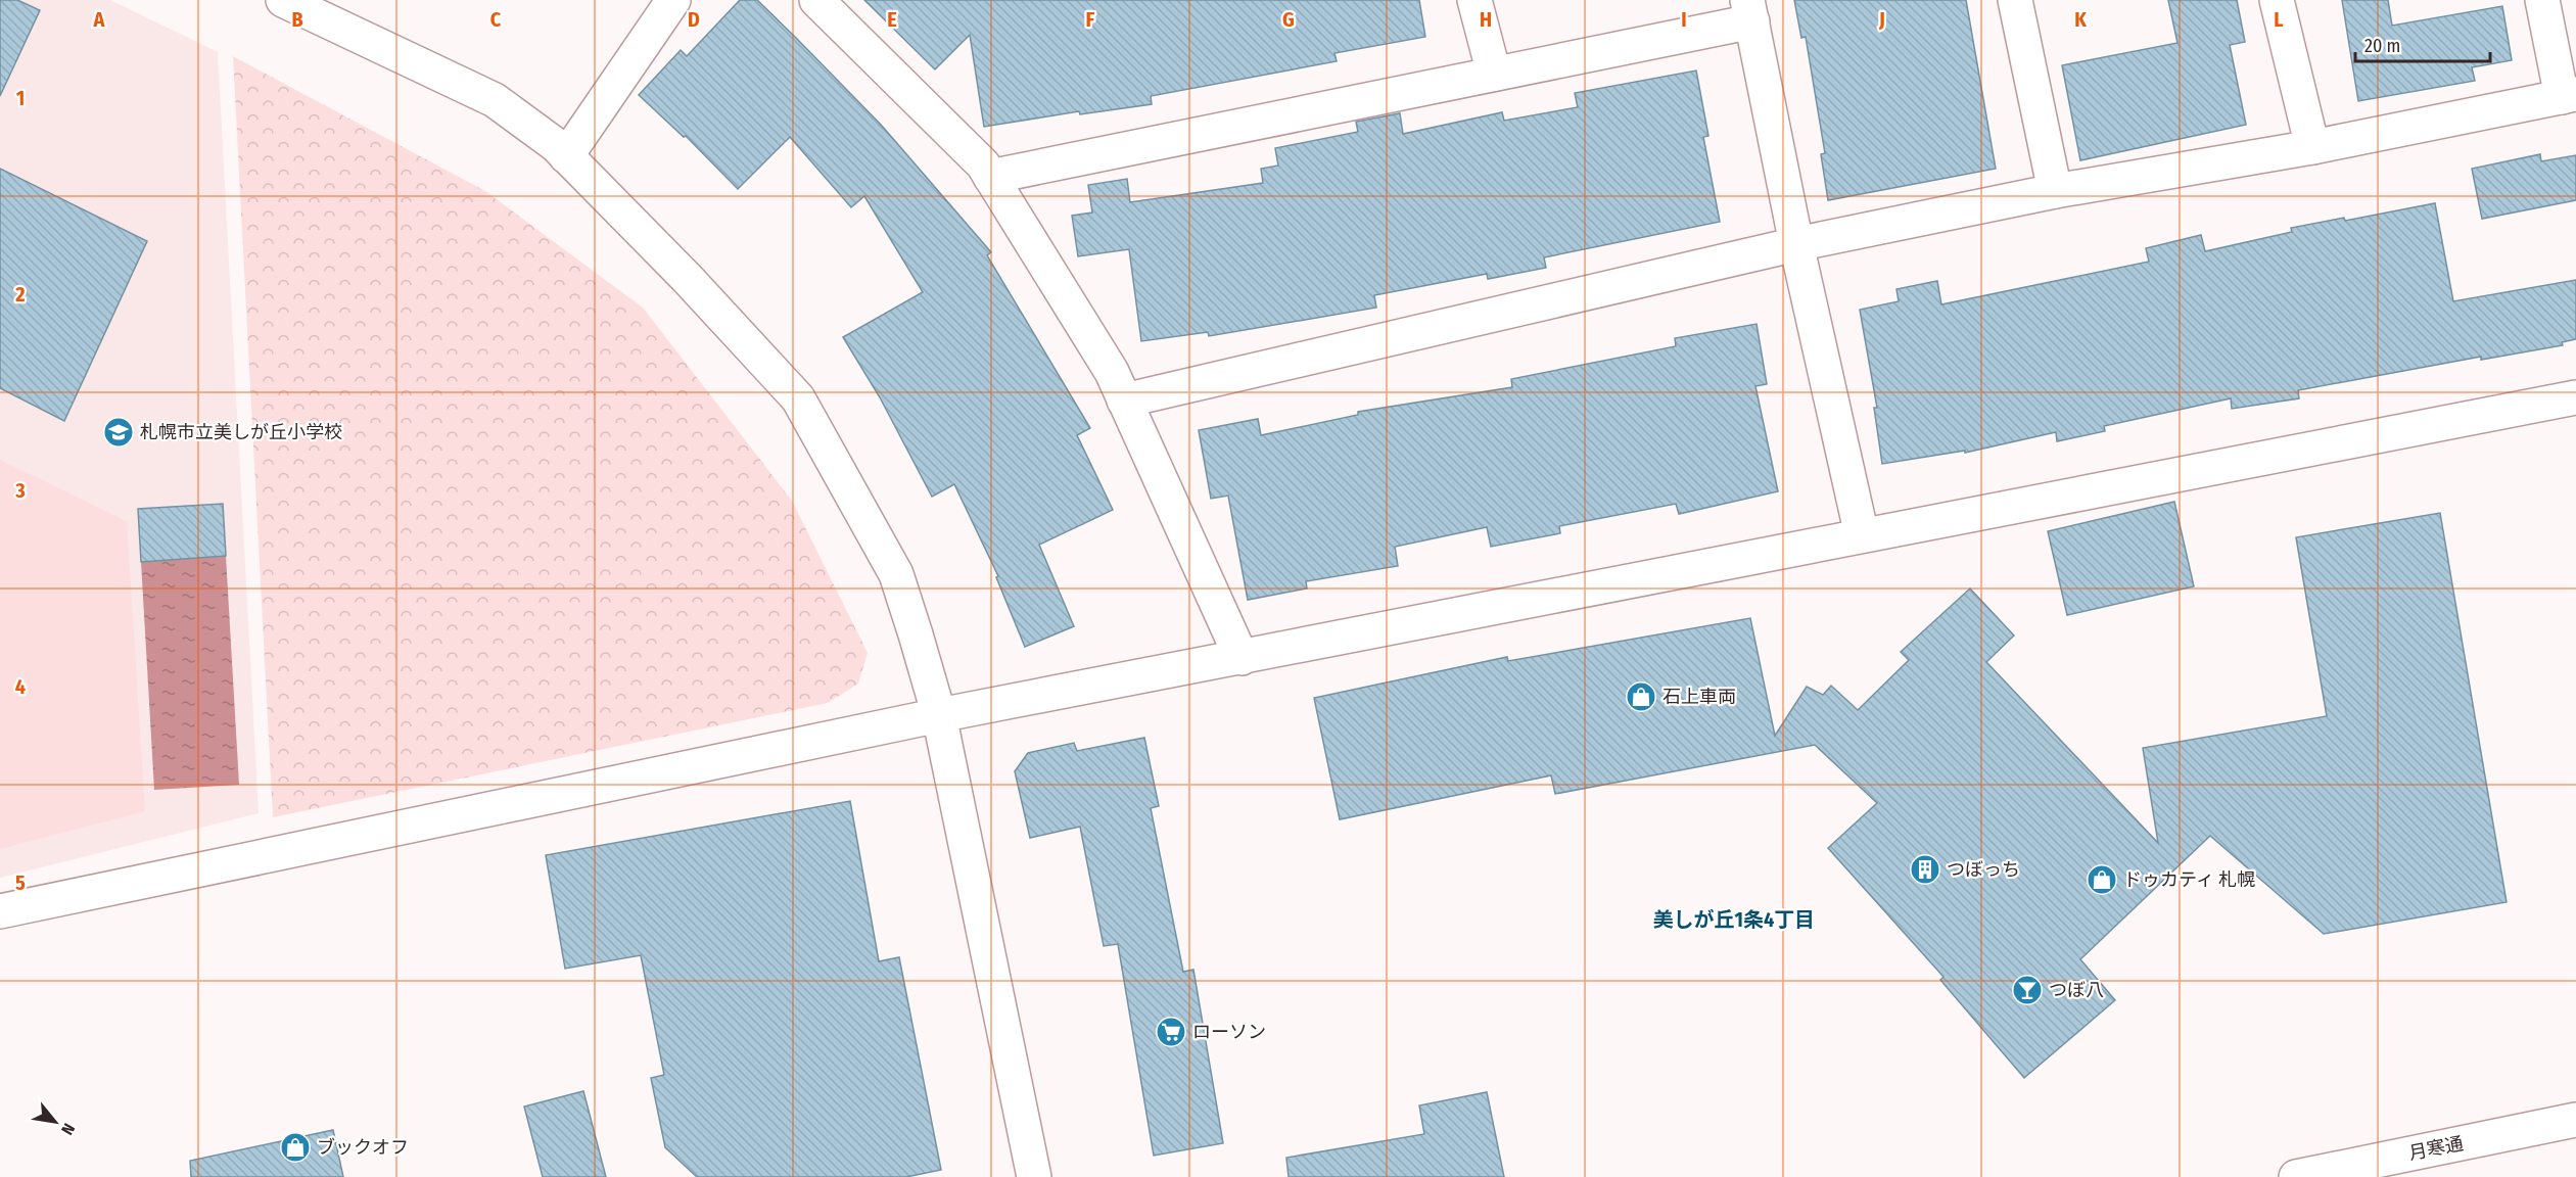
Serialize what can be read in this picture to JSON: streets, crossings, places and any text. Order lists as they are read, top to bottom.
{
  "streets": {
    "main road": ["月寒通"]
  },
  "districts": ["美しが丘1条4丁目"],
  "places": {
    "school or university": ["札幌市立美しが丘小学校"],
    "shop": ["石上車両", "ドゥカティ 札幌", "ブックオフ"],
    "building": ["つぼっち"],
    "bar": ["つぼ八"],
    "supermarket": ["ローソン"]
  },
  "scale_bar": "20 m",
  "north": "bottom right",
  "grid": {
    "columns": [
      "A",
      "B",
      "C",
      "D",
      "E",
      "F",
      "G",
      "H",
      "I",
      "J",
      "K",
      "L"
    ],
    "rows": [
      "1",
      "2",
      "3",
      "4",
      "5"
    ]
  }
}
